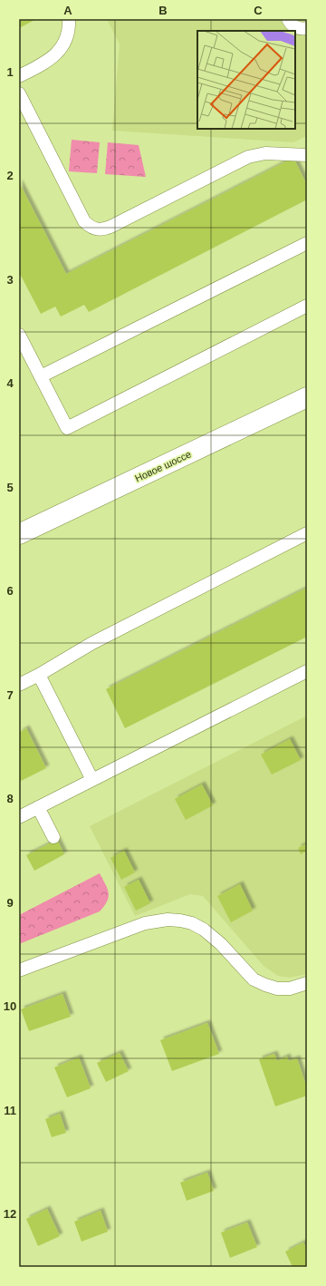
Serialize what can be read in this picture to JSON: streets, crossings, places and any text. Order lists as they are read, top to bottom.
{
  "streets": {
    "street": ["Новое шоссе"]
  },
  "grid": {
    "columns": ["A", "B", "C"],
    "rows": [
      "1",
      "2",
      "3",
      "4",
      "5",
      "6",
      "7",
      "8",
      "9",
      "10",
      "11",
      "12"
    ]
  }
}
